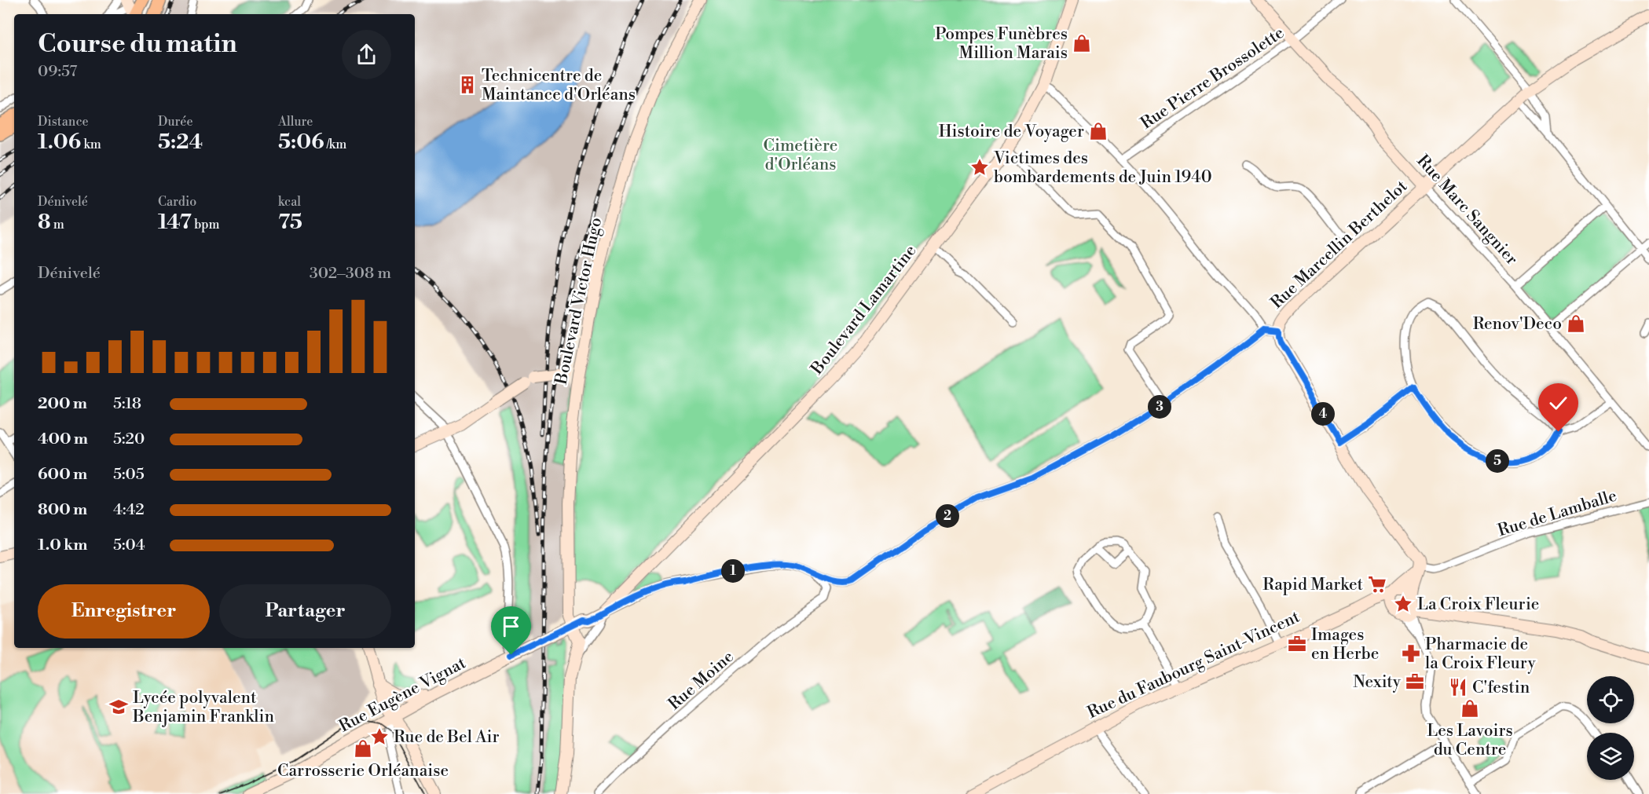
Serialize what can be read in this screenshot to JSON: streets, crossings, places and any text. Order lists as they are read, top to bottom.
{
  "streets": {
    "street": [
      "Rue Pierre Brossolette",
      "Rue Marc Sangnier",
      "Rue Marcellin Berthelot",
      "Boulevard Victor Hugo",
      "Boulevard Lamartine",
      "Rue de Lamballe",
      "Rue du Faubourg Saint-Vincent",
      "Rue Moine",
      "Rue Eugène Vignat"
    ]
  },
  "crossings": [
    ["Rue Pierre Brossolette", "Rue Marc Sangnier"],
    ["Rue Marc Sangnier", "Rue Marcellin Berthelot"],
    ["Rue Marcellin Berthelot", "Rue de Lamballe"],
    ["Boulevard Victor Hugo", "Boulevard Lamartine"],
    ["Boulevard Victor Hugo", "Rue Eugène Vignat"],
    ["Boulevard Lamartine", "Rue Eugène Vignat"]
  ],
  "parks": ["Cimetière d'Orléans"],
  "places": {
    "shop": [
      "Pompes Funèbres Million Marais",
      "Histoire de Voyager",
      "Renov'Deco",
      "Les Lavoirs du Centre",
      "Carrosserie Orléanaise"
    ],
    "building": ["Technicentre de Maintance d'Orléans"],
    "place": ["Victimes des bombardements de Juin 1940", "La Croix Fleurie", "Rue de Bel Air"],
    "supermarket": ["Rapid Market"],
    "office": ["Images en Herbe", "Nexity"],
    "pharmacy": ["Pharmacie de la Croix Fleury"],
    "restaurant": ["C'festin"],
    "school or university": ["Lycée polyvalent Benjamin Franklin"]
  },
  "page": {
    "heading": ["Course du matin", "09:57"],
    "stats": [
      ["Distance", "1.06 km"],
      ["Durée", "5:24"],
      ["Allure", "5:06 /km"],
      ["Dénivelé", "8 m"],
      ["Cardio", "147 bpm"],
      ["kcal", "75"]
    ],
    "chart": ["Dénivelé", "302–308 m"],
    "list": [
      {
        "name": "200 m",
        "note": "5:18"
      },
      {
        "name": "400 m",
        "note": "5:20"
      },
      {
        "name": "600 m",
        "note": "5:05"
      },
      {
        "name": "800 m",
        "note": "4:42"
      },
      {
        "name": "1.0 km",
        "note": "5:04"
      }
    ],
    "pins": [
      "3",
      "4",
      "5",
      "2",
      "1"
    ],
    "buttons": ["Enregistrer", "Partager"]
  }
}
